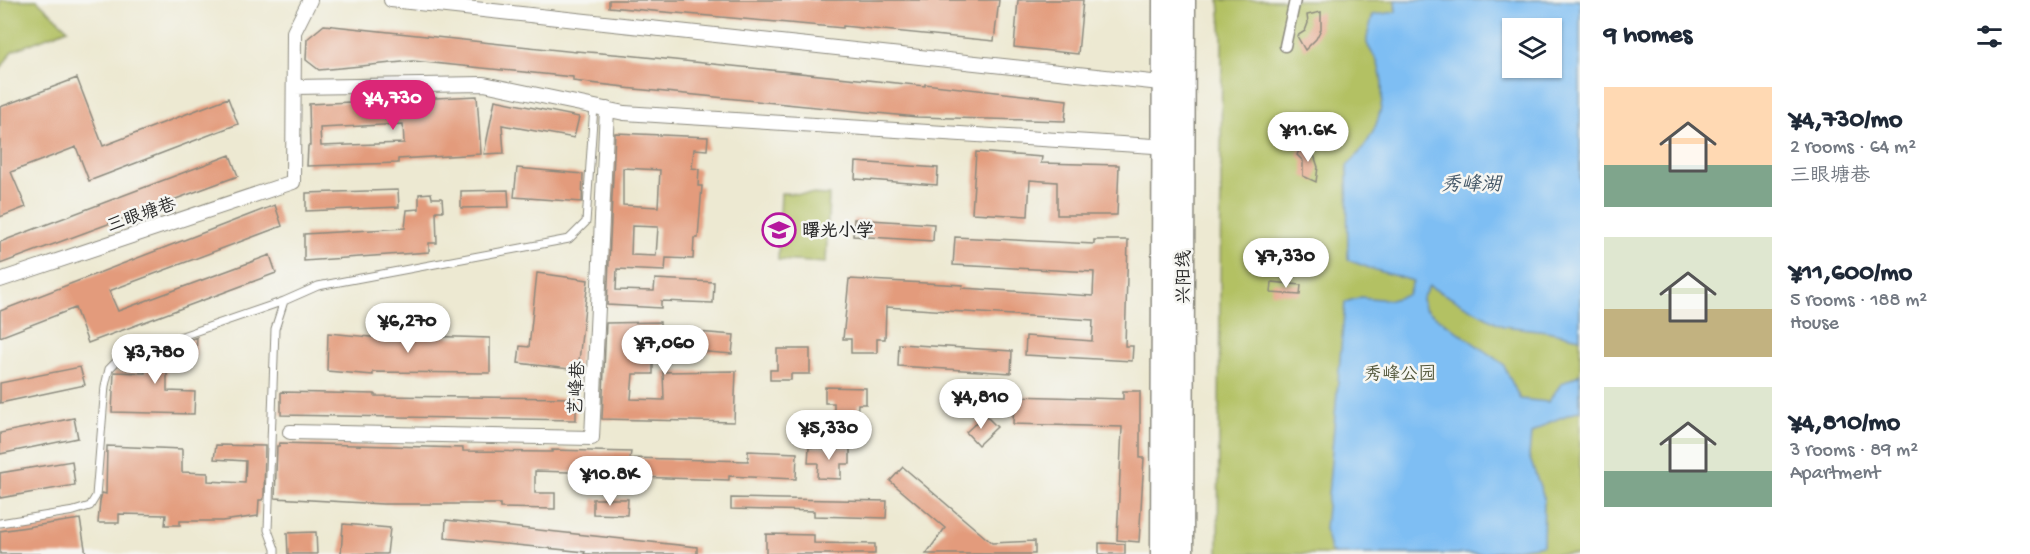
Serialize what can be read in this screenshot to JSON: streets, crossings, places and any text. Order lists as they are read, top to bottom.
{
  "streets": {
    "highway": ["兴阳线"],
    "street": ["三眼塘巷", "艺峰巷"]
  },
  "water": ["秀峰湖"],
  "parks": ["秀峰公园"],
  "places": {
    "school or university": ["曙光小学"]
  },
  "page": {
    "heading": "9 homes",
    "list": [
      {
        "name": "¥4,730/mo",
        "note": "2 rooms · 64 m² · 三眼塘巷"
      },
      {
        "name": "¥11,600/mo",
        "note": "5 rooms · 188 m² · House"
      },
      {
        "name": "¥4,810/mo",
        "note": "3 rooms · 89 m² · Apartment"
      }
    ],
    "price": [
      "¥4,730",
      "¥11.6K",
      "¥7,330",
      "¥6,270",
      "¥7,060",
      "¥3,780",
      "¥4,810",
      "¥5,330",
      "¥10.8K"
    ]
  }
}
